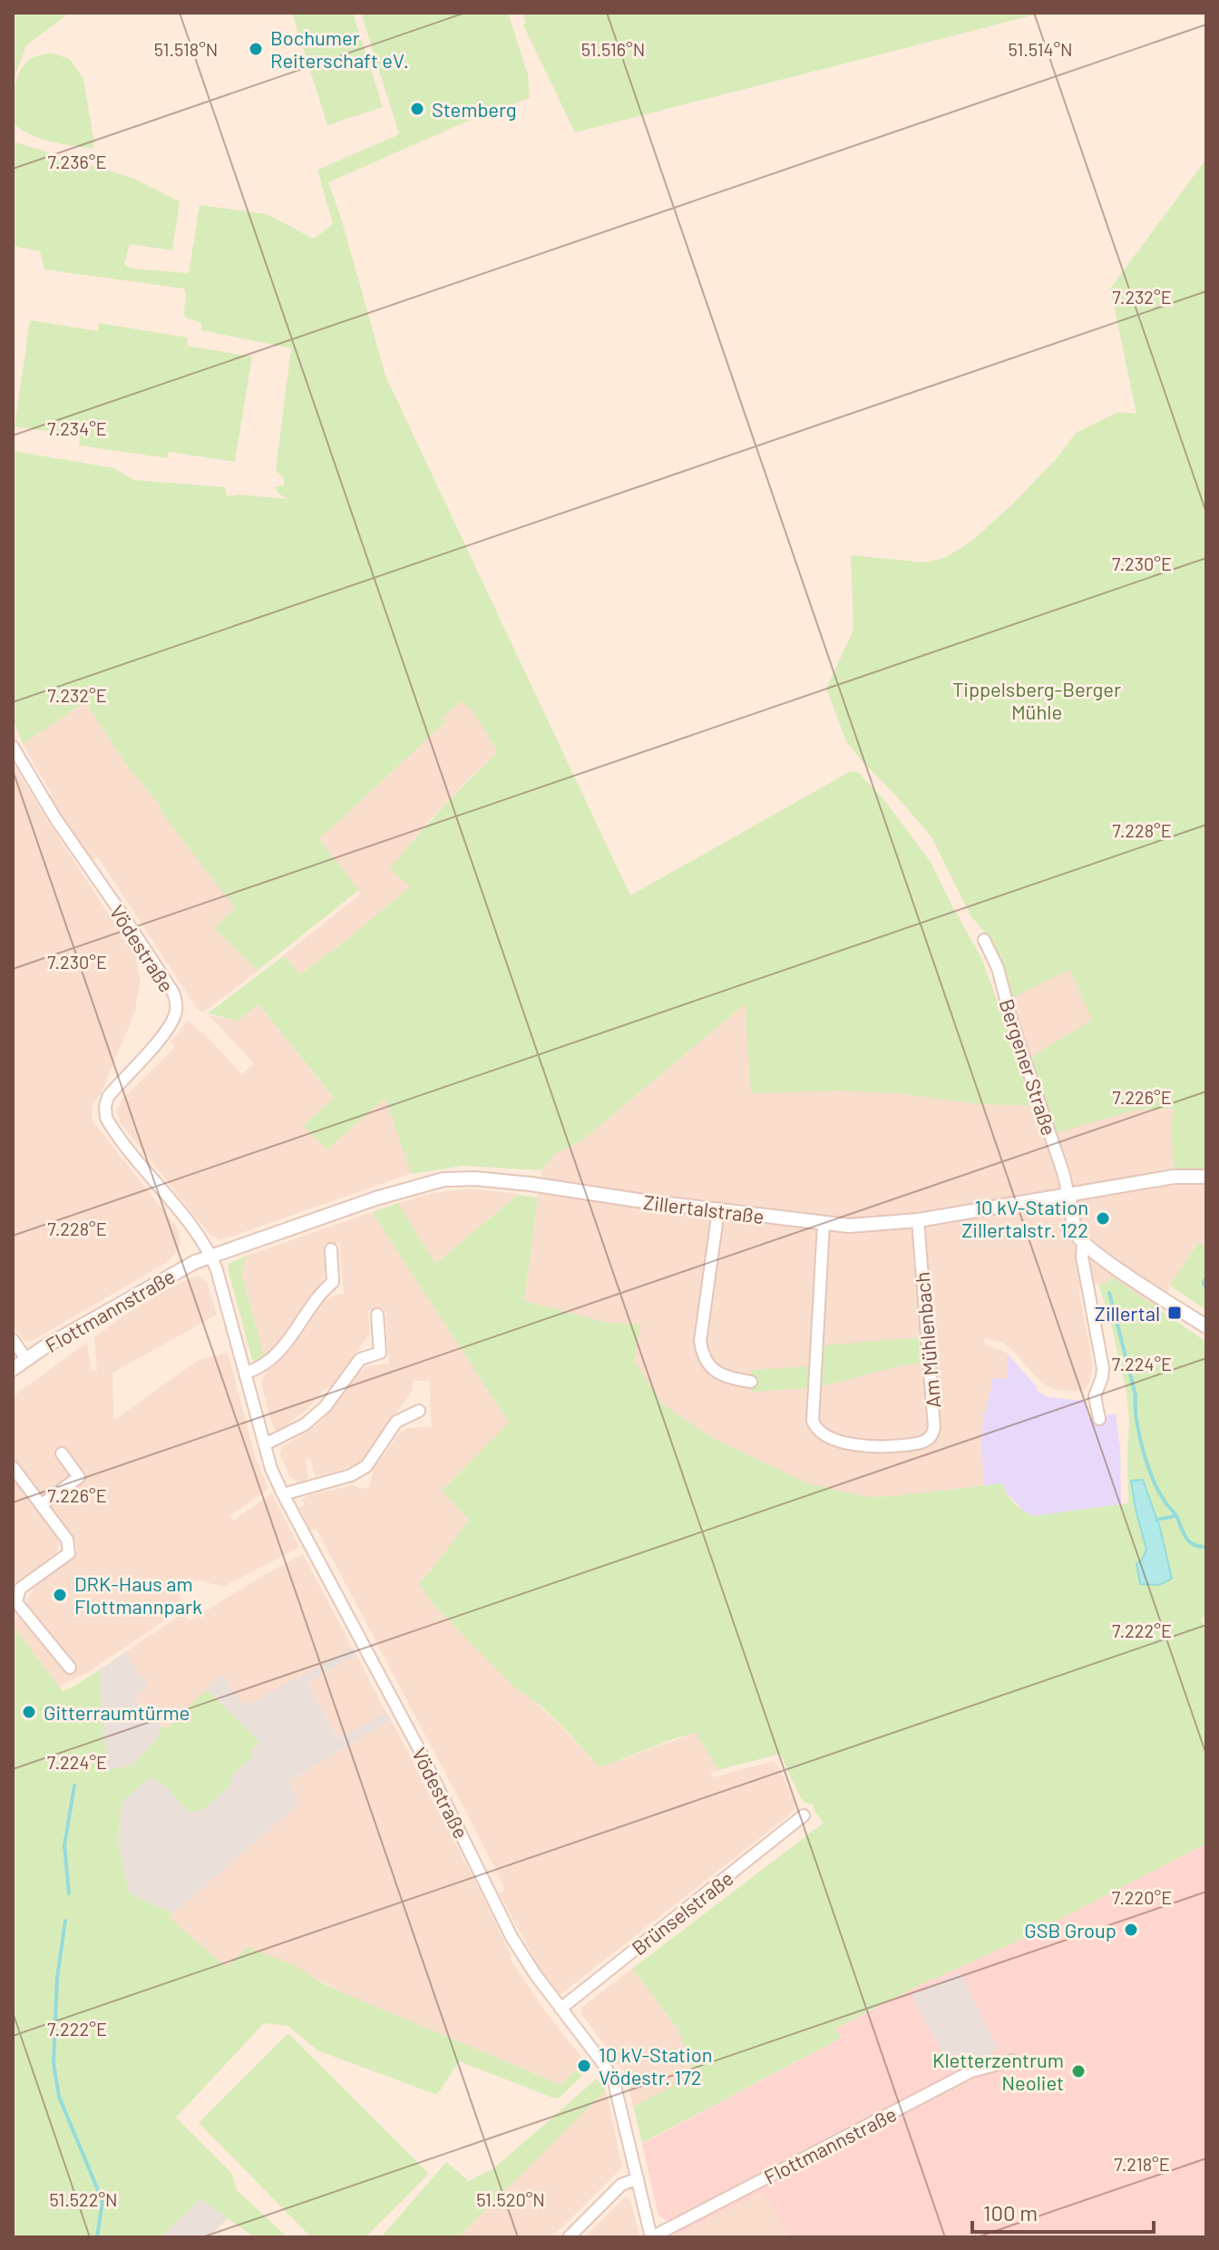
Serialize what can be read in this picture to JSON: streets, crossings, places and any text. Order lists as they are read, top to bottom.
{
  "streets": {
    "street": [
      "Vödestraße",
      "Bergener Straße",
      "Zillertalstraße",
      "Flottmannstraße",
      "Am Mühlenbach",
      "Brünselstraße"
    ]
  },
  "crossings": [
    ["Vödestraße", "Zillertalstraße"],
    ["Vödestraße", "Flottmannstraße"],
    ["Vödestraße", "Brünselstraße"],
    ["Bergener Straße", "Zillertalstraße"],
    ["Zillertalstraße", "Flottmannstraße"],
    ["Zillertalstraße", "Am Mühlenbach"]
  ],
  "parks": ["Tippelsberg-Berger Mühle"],
  "places": {
    "other": [
      "Bochumer Reiterschaft eV.",
      "Stemberg",
      "10 kV-Station Zillertalstr. 122",
      "DRK-Haus am Flottmannpark",
      "Gitterraumtürme",
      "GSB Group",
      "10 kV-Station Vödestr. 172",
      "Kletterzentrum Neoliet"
    ],
    "transit": ["Zillertal"]
  },
  "scale_bar": "100 m",
  "coordinates": [
    "51.518°N",
    "51.516°N",
    "51.514°N",
    "7.236°E",
    "7.232°E",
    "7.234°E",
    "7.230°E",
    "7.228°E",
    "7.226°E",
    "7.224°E",
    "7.222°E",
    "7.220°E",
    "7.218°E",
    "51.522°N",
    "51.520°N"
  ]
}
